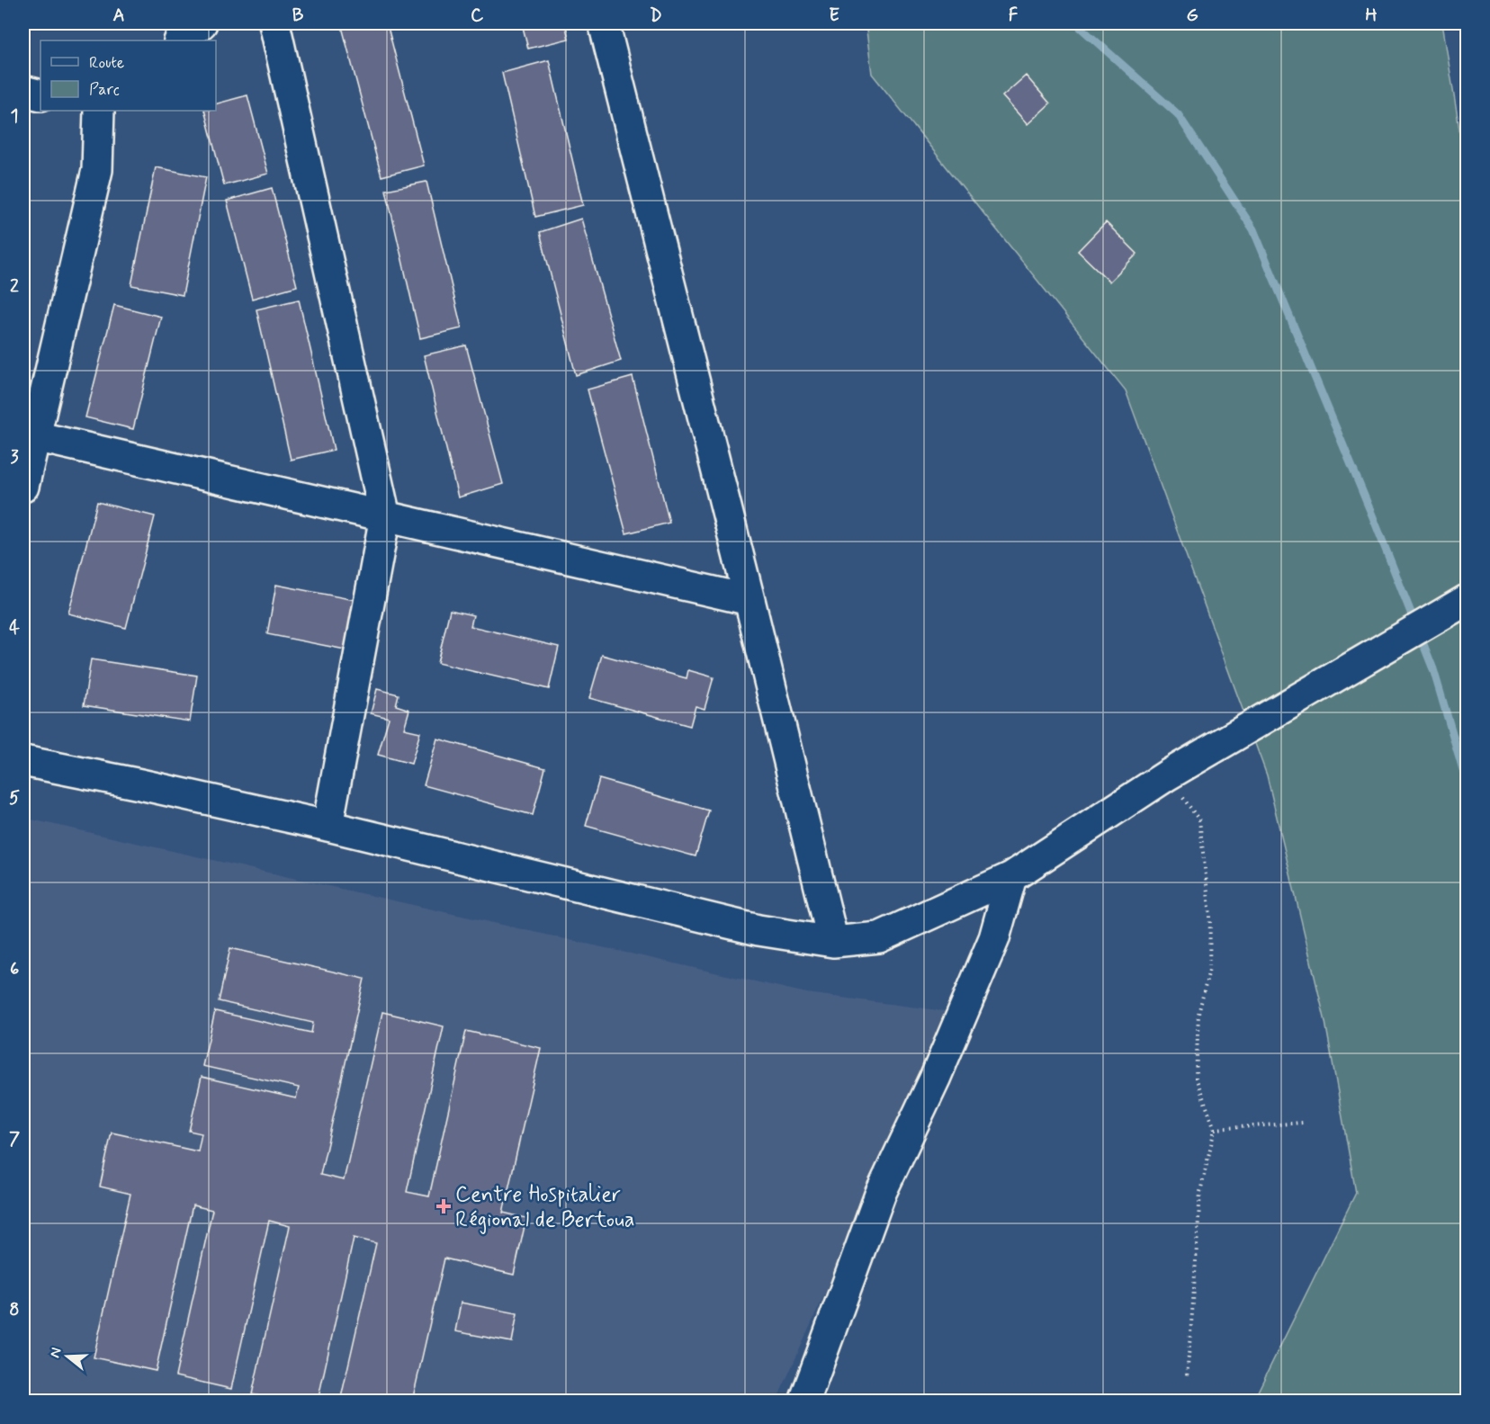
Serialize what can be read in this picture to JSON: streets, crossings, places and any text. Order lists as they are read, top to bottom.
{
  "places": {
    "health": ["Centre Hospitalier Régional de Bertoua"]
  },
  "legend": ["Route", "Parc"],
  "north": "left",
  "grid": {
    "columns": [
      "A",
      "B",
      "C",
      "D",
      "E",
      "F",
      "G",
      "H"
    ],
    "rows": [
      "1",
      "2",
      "3",
      "4",
      "5",
      "6",
      "7",
      "8"
    ]
  }
}
